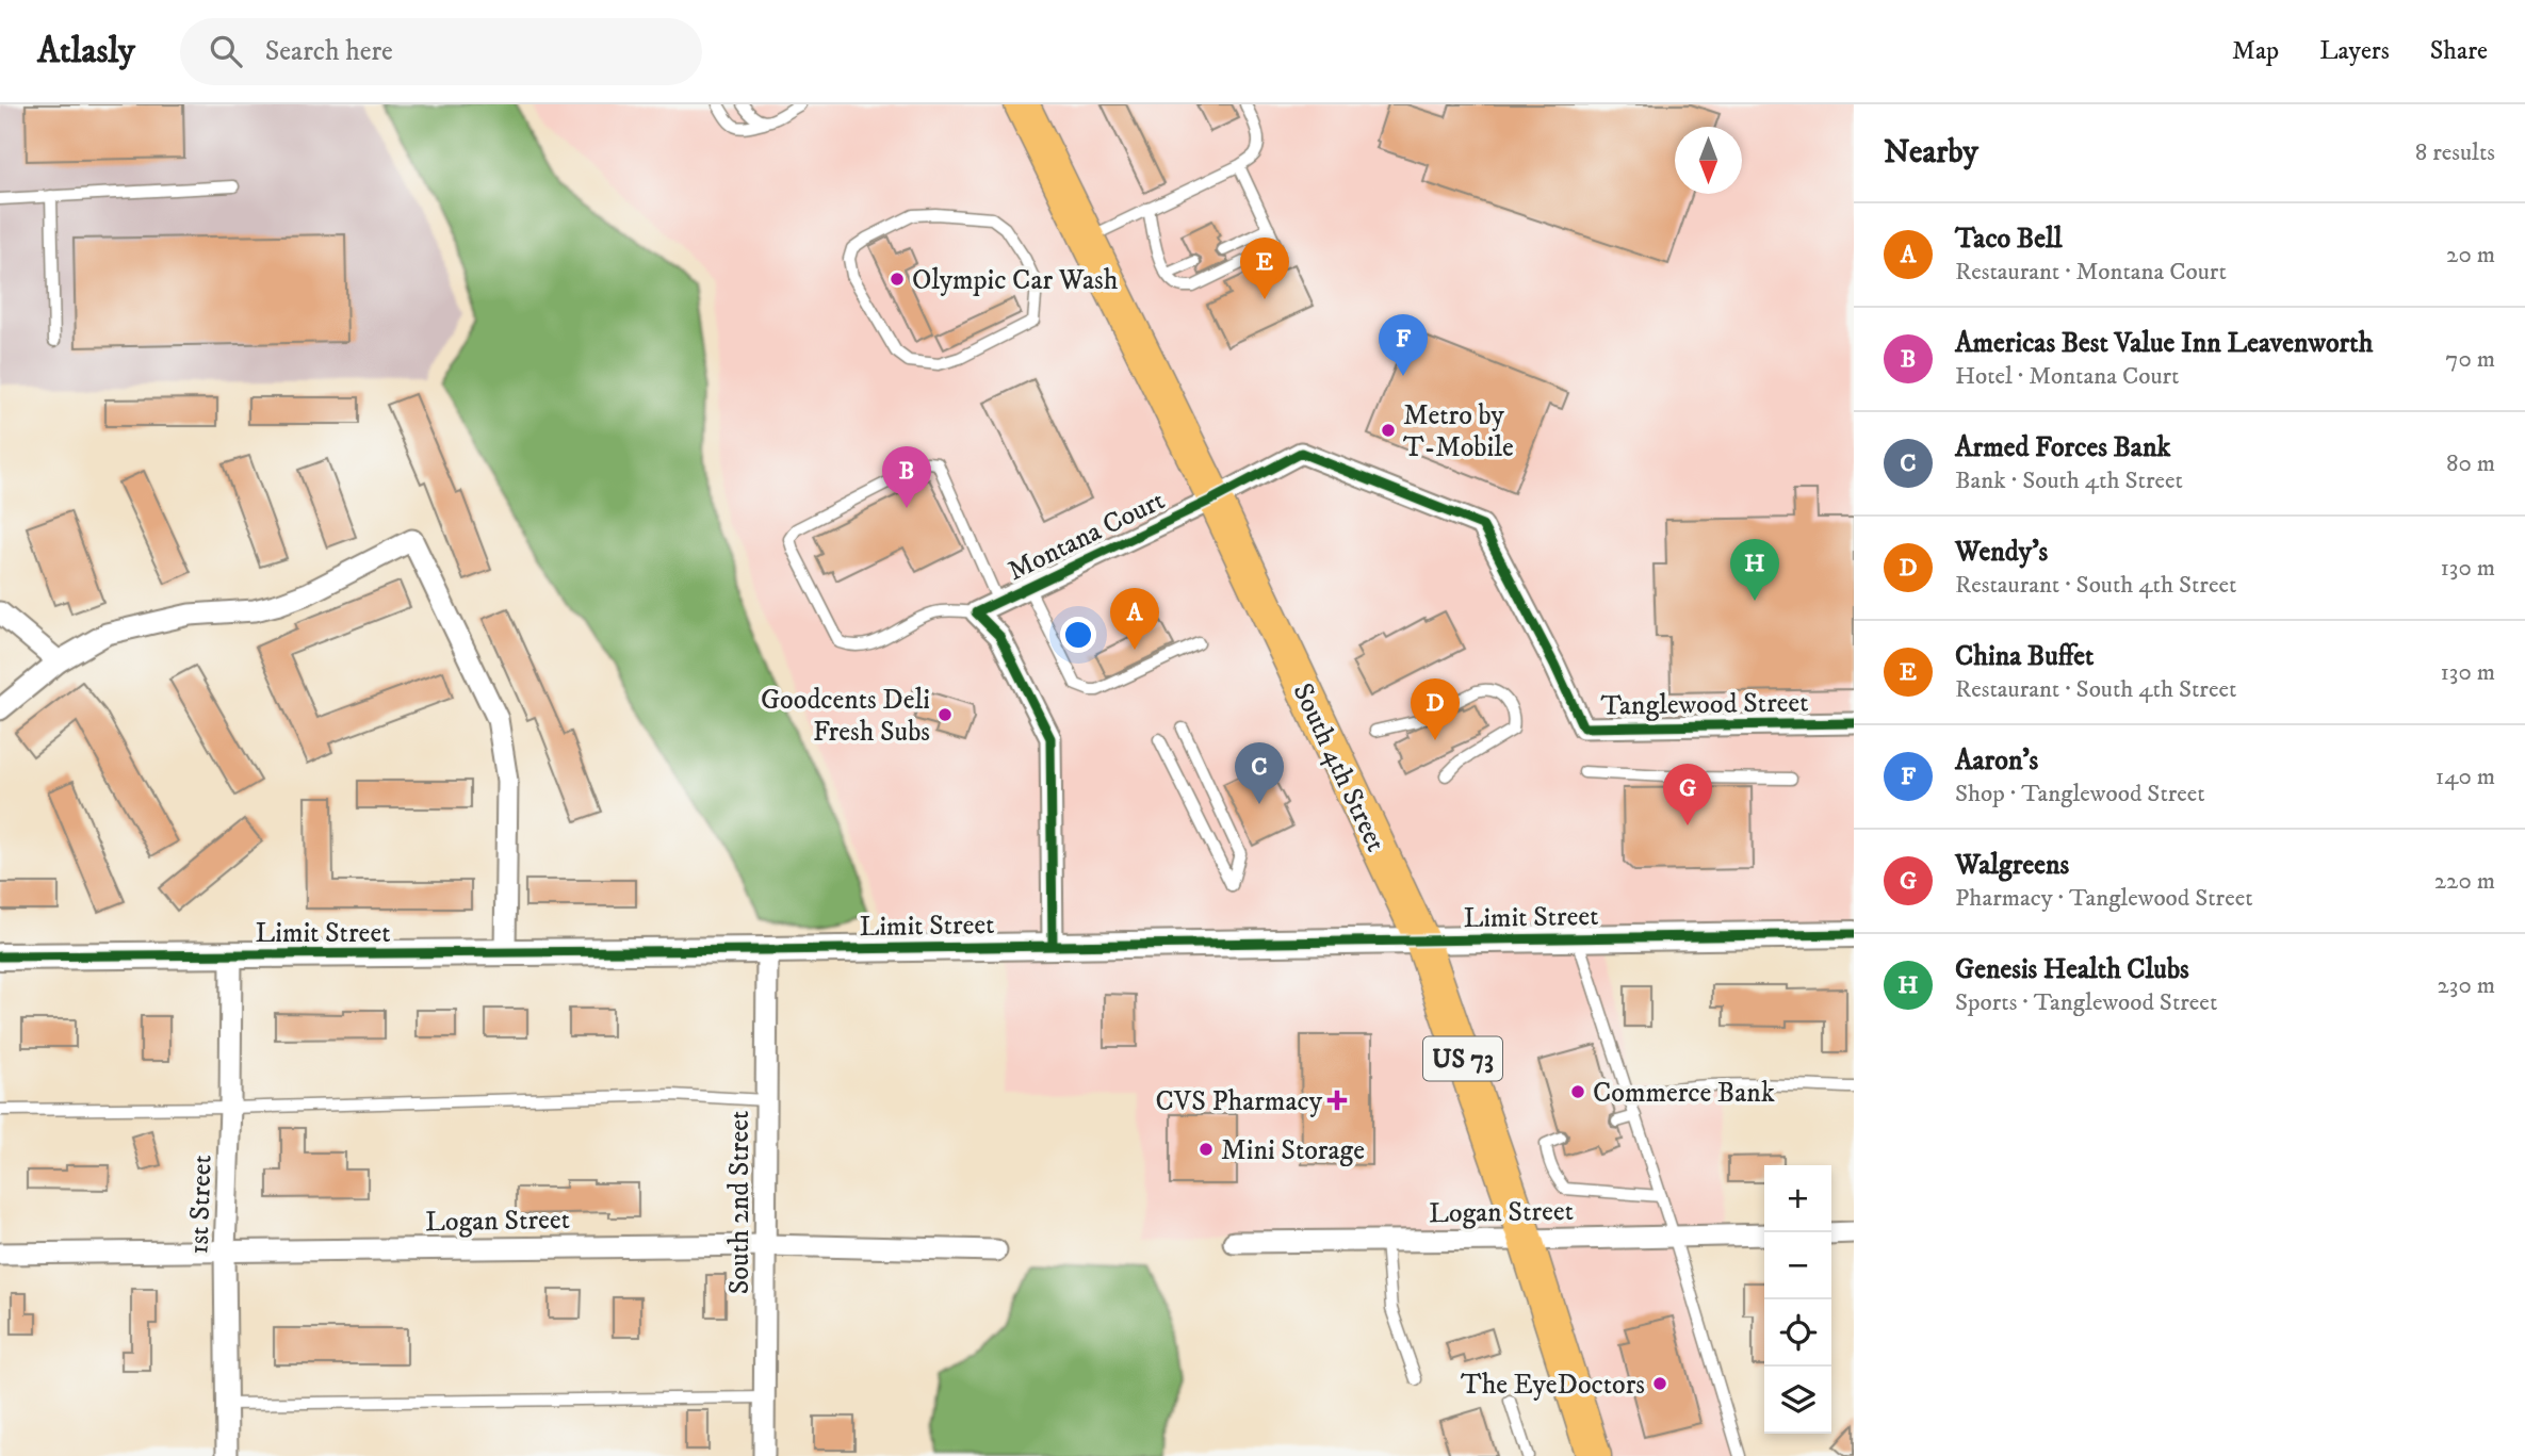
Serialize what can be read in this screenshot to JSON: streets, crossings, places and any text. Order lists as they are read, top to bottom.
{
  "streets": {
    "highway": ["South 4th Street", "US 73"],
    "street": [
      "Montana Court",
      "Tanglewood Street",
      "Limit Street",
      "South 2nd Street",
      "1st Street",
      "Logan Street"
    ]
  },
  "crossings": [
    ["Montana Court", "Tanglewood Street"],
    ["Montana Court", "South 4th Street"],
    ["Tanglewood Street", "South 4th Street"],
    ["South 4th Street", "Limit Street"],
    ["South 4th Street", "Logan Street"],
    ["Limit Street", "South 2nd Street"],
    ["Limit Street", "1st Street"],
    ["South 2nd Street", "Logan Street"],
    ["1st Street", "Logan Street"]
  ],
  "places": {
    "other": [
      "Olympic Car Wash",
      "Metro by T-Mobile",
      "Goodcents Deli Fresh Subs",
      "Commerce Bank",
      "Mini Storage",
      "The EyeDoctors"
    ],
    "health": ["CVS Pharmacy"]
  },
  "north": "bottom",
  "page": {
    "header": "Atlasly",
    "search": "Search here",
    "nav": ["Map", "Layers", "Share"],
    "heading": ["Nearby", "8 results"],
    "list": [
      {
        "mark": "A",
        "name": "Taco Bell",
        "note": "Restaurant · Montana Court",
        "value": "20 m"
      },
      {
        "mark": "B",
        "name": "Americas Best Value Inn Leavenworth",
        "note": "Hotel · Montana Court",
        "value": "70 m"
      },
      {
        "mark": "C",
        "name": "Armed Forces Bank",
        "note": "Bank · South 4th Street",
        "value": "80 m"
      },
      {
        "mark": "D",
        "name": "Wendy's",
        "note": "Restaurant · South 4th Street",
        "value": "130 m"
      },
      {
        "mark": "E",
        "name": "China Buffet",
        "note": "Restaurant · South 4th Street",
        "value": "130 m"
      },
      {
        "mark": "F",
        "name": "Aaron's",
        "note": "Shop · Tanglewood Street",
        "value": "140 m"
      },
      {
        "mark": "G",
        "name": "Walgreens",
        "note": "Pharmacy · Tanglewood Street",
        "value": "220 m"
      },
      {
        "mark": "H",
        "name": "Genesis Health Clubs",
        "note": "Sports · Tanglewood Street",
        "value": "230 m"
      }
    ],
    "pins": [
      "E",
      "F",
      "B",
      "H",
      "A",
      "D",
      "C",
      "G"
    ],
    "map_buttons": ["+", "−"]
  }
}
